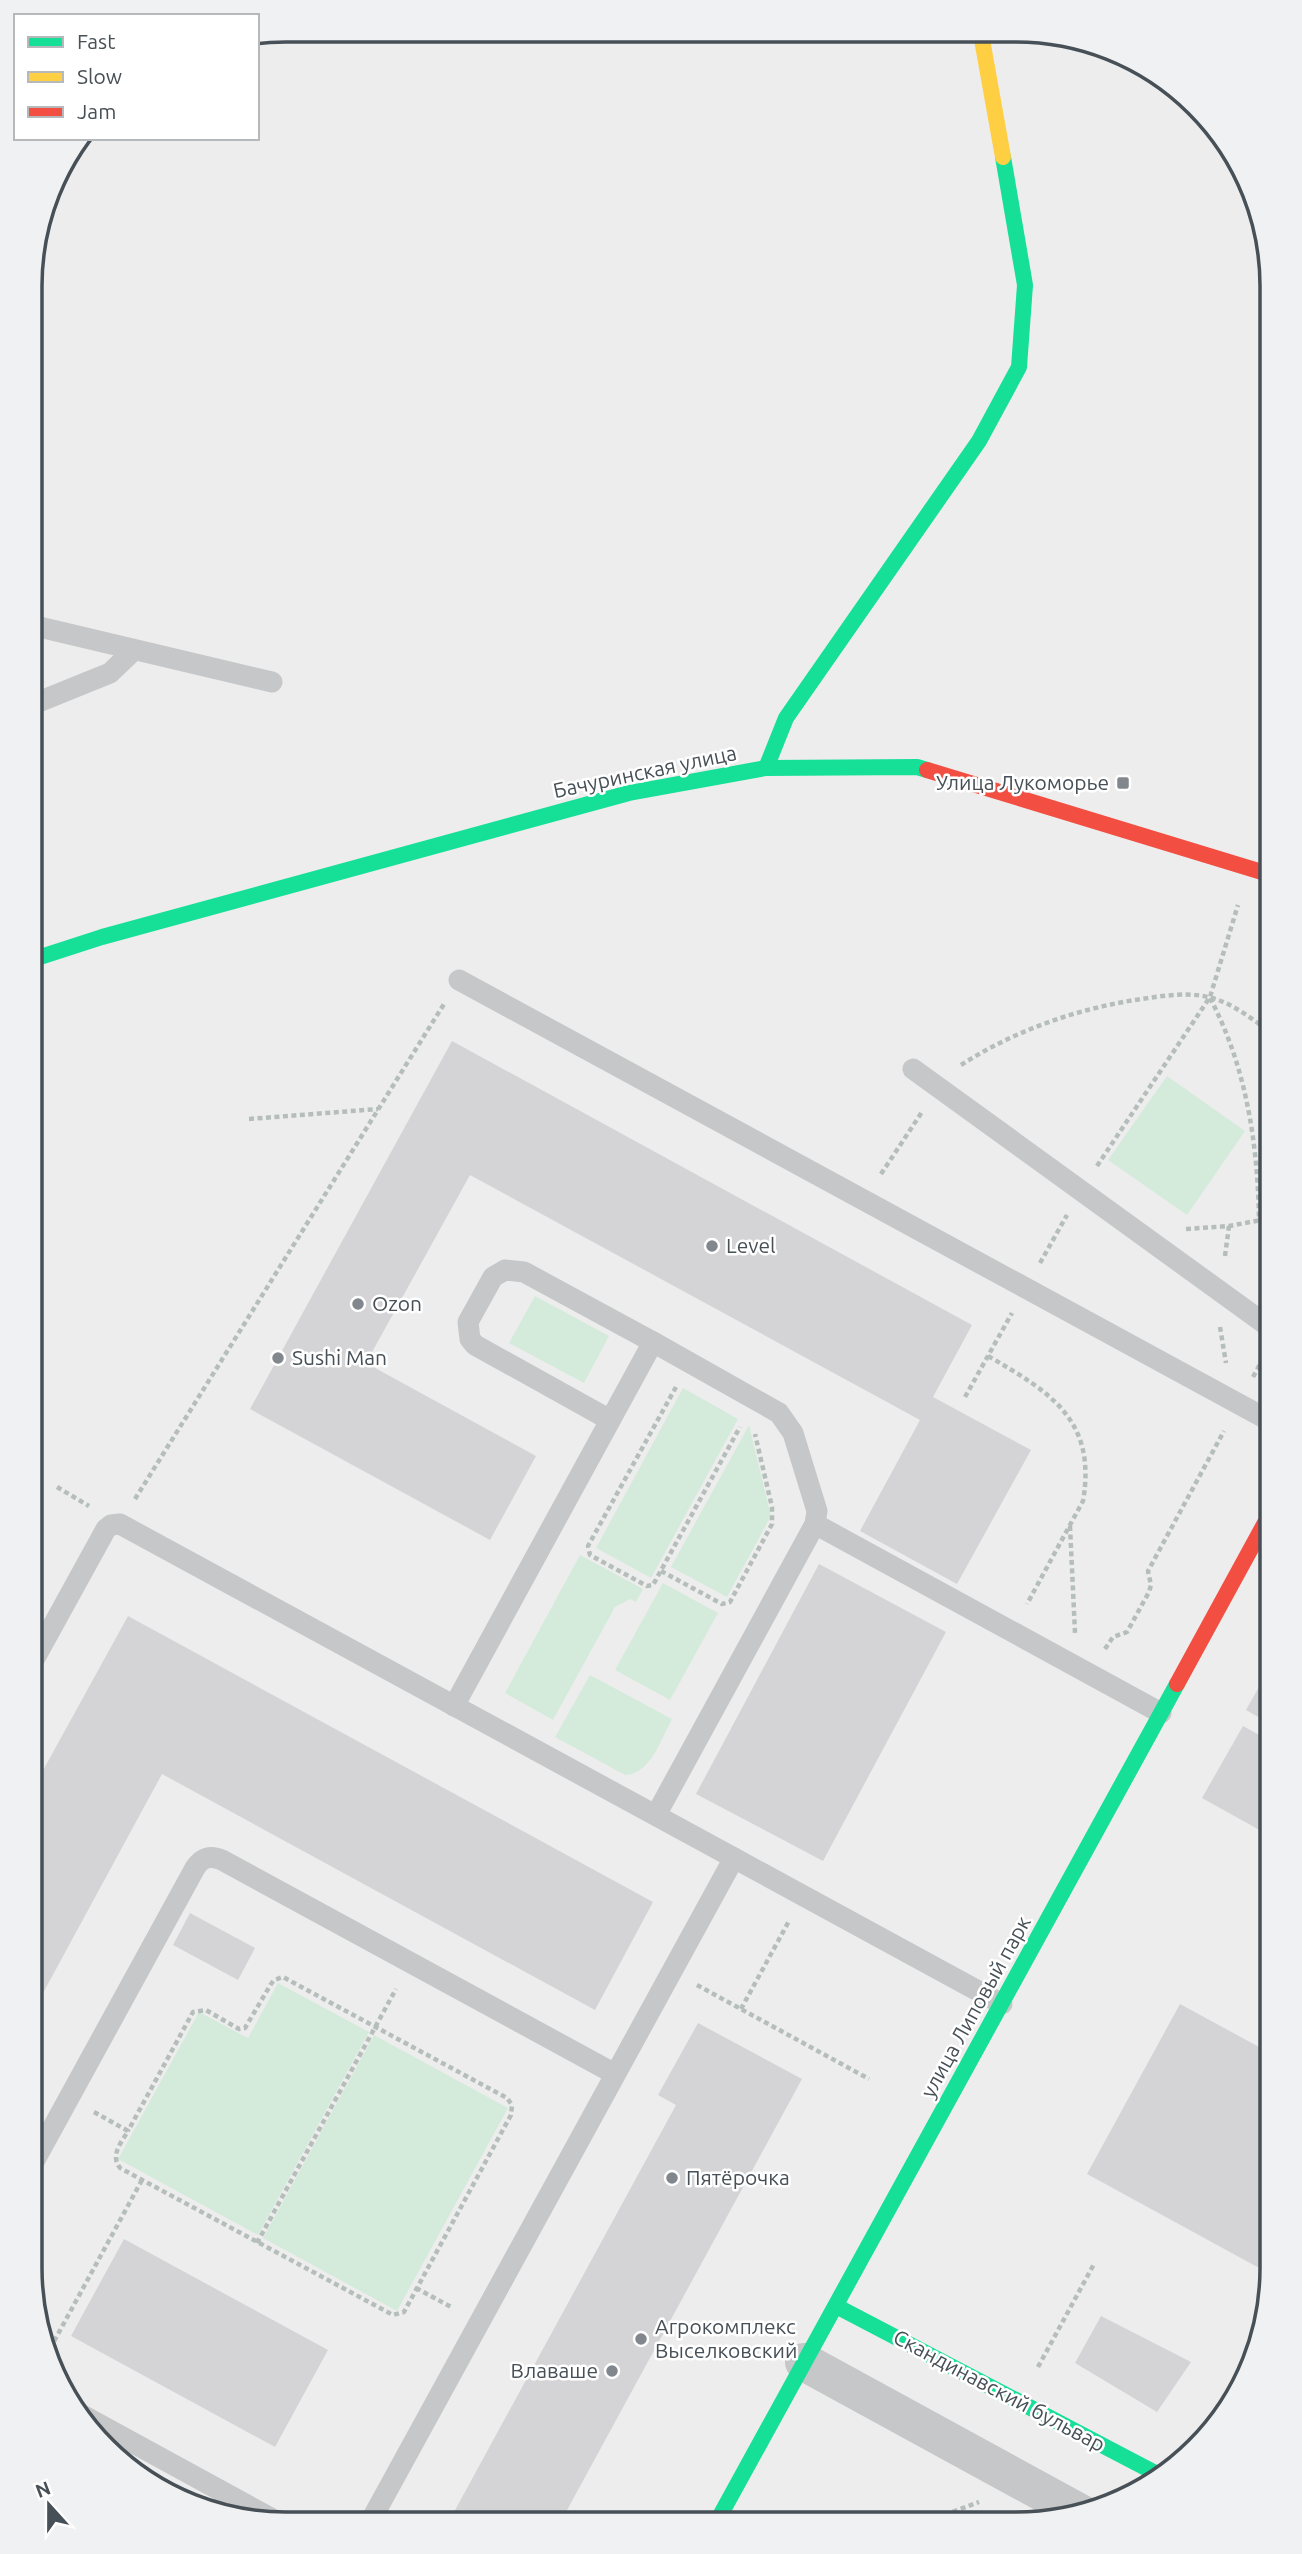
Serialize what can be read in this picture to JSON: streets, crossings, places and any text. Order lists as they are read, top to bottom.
{
  "streets": {
    "street": ["Бачуринская улица", "улица Липовый парк", "Скандинавский бульвар"]
  },
  "crossings": [
    ["улица Липовый парк", "Скандинавский бульвар"]
  ],
  "places": {
    "transit": ["Улица Лукоморье"],
    "other": [
      "Level",
      "Ozon",
      "Sushi Man",
      "Пятёрочка",
      "Агрокомплекс Выселковский",
      "Влаваше"
    ]
  },
  "legend": ["Fast", "Slow", "Jam"],
  "north": "top"
}
